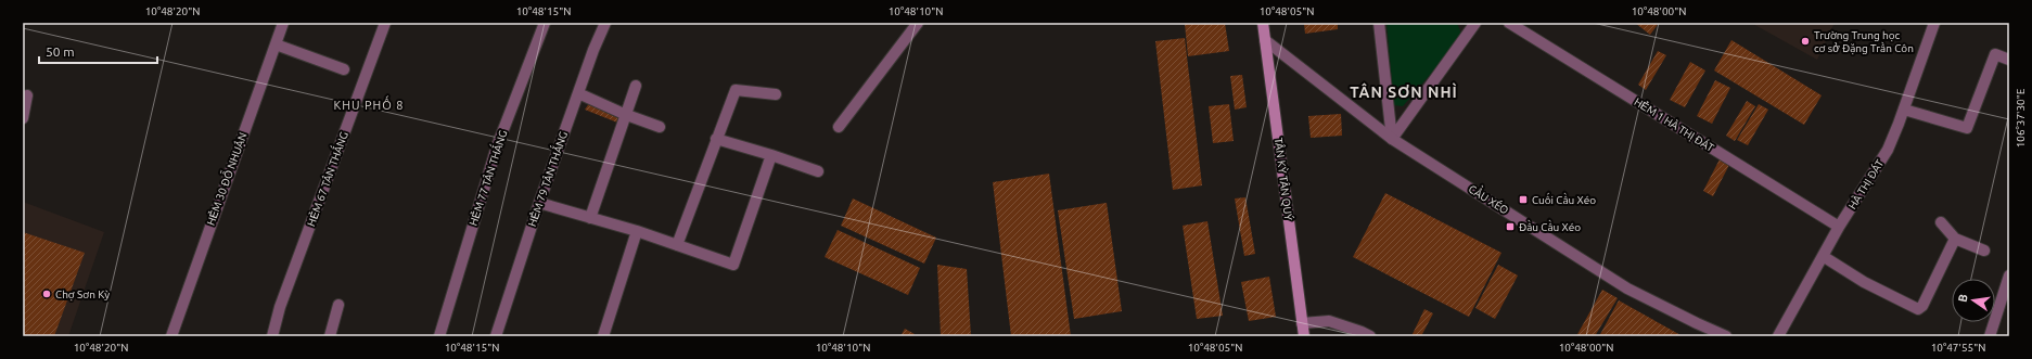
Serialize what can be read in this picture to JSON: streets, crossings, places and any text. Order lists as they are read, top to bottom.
{
  "streets": {
    "main road": ["TÂN KỲ TÂN QUÝ"],
    "street": [
      "HẺM 1 HÀ THỊ ĐÁT",
      "HẺM 77 TÂN THẮNG",
      "HẺM 30 ĐỖ NHUẬN",
      "HẺM 67 TÂN THẮNG",
      "HẺM 79 TÂN THẮNG",
      "HÀ THỊ ĐÁT",
      "CẦU XÉO"
    ]
  },
  "crossings": [
    ["HẺM 1 HÀ THỊ ĐÁT", "HÀ THỊ ĐÁT"],
    ["TÂN KỲ TÂN QUÝ", "CẦU XÉO"]
  ],
  "districts": ["TÂN SƠN NHÌ", "KHU PHỐ 8"],
  "places": {
    "other": ["Trường Trung học cơ sở Đặng Trần Côn", "Chợ Sơn Kỳ"],
    "transit": ["Cuối Cầu Xéo", "Đầu Cầu Xéo"]
  },
  "scale_bar": "50 m",
  "north": "left",
  "coordinates": [
    "10°48'20\"N",
    "10°48'15\"N",
    "10°48'10\"N",
    "10°48'05\"N",
    "10°48'00\"N",
    "106°37'30\"E",
    "10°47'55\"N"
  ]
}
